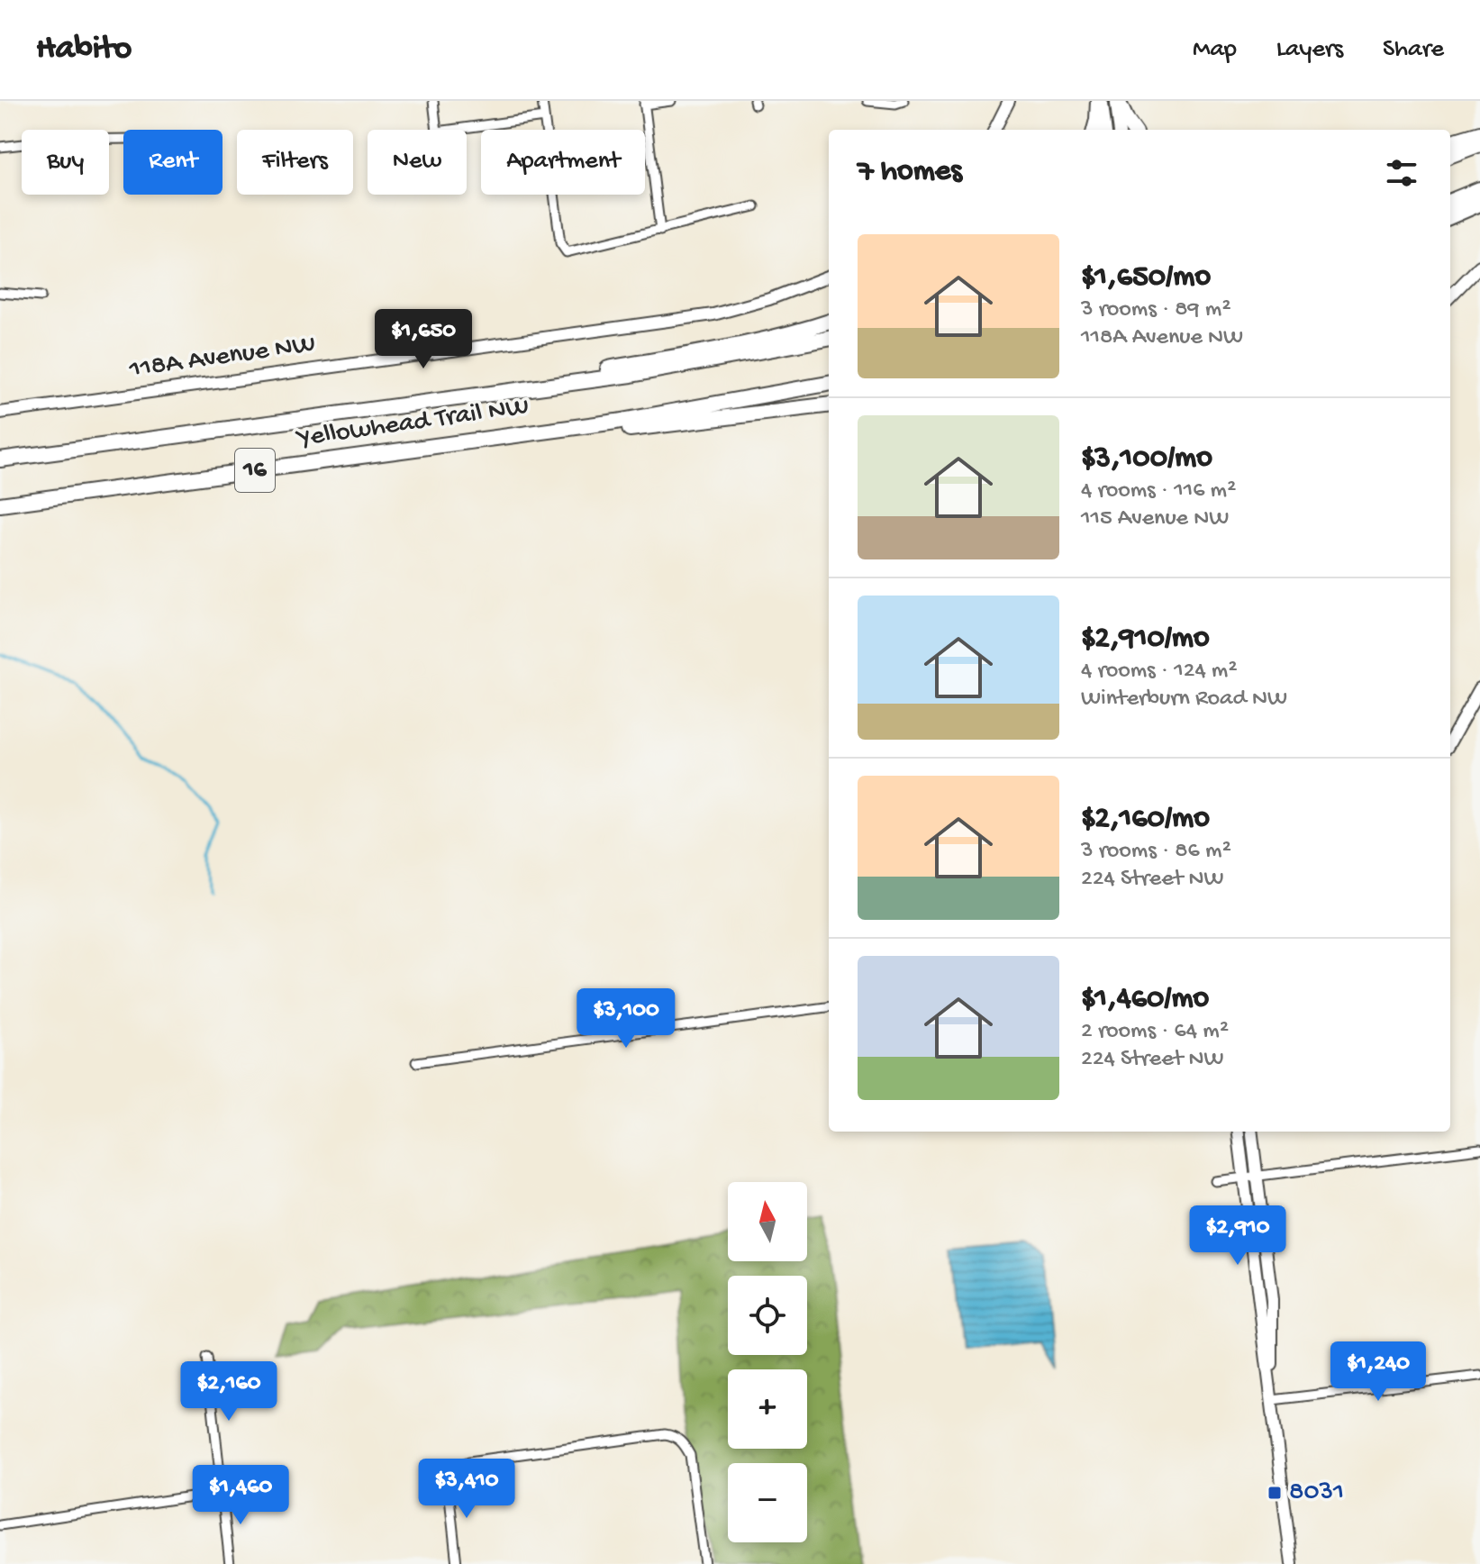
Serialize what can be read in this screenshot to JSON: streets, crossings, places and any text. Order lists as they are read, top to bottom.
{
  "streets": {
    "highway": ["Yellowhead Trail NW", "16"],
    "street": ["118A Avenue NW"]
  },
  "places": {
    "transit": ["8031"]
  },
  "north": "top",
  "page": {
    "header": "Habito",
    "nav": ["Map", "Layers", "Share"],
    "chip": [
      "Buy",
      "Rent",
      "Filters",
      "New",
      "Apartment"
    ],
    "heading": "7 homes",
    "list": [
      {
        "name": "$1,650/mo",
        "note": "3 rooms · 89 m² · 118A Avenue NW"
      },
      {
        "name": "$3,100/mo",
        "note": "4 rooms · 116 m² · 115 Avenue NW"
      },
      {
        "name": "$2,910/mo",
        "note": "4 rooms · 124 m² · Winterburn Road NW"
      },
      {
        "name": "$2,160/mo",
        "note": "3 rooms · 86 m² · 224 Street NW"
      },
      {
        "name": "$1,460/mo",
        "note": "2 rooms · 64 m² · 224 Street NW"
      }
    ],
    "price": [
      "$1,650",
      "$3,100",
      "$2,910",
      "$1,240",
      "$2,160",
      "$3,410",
      "$1,460"
    ],
    "map_buttons": ["+", "−"]
  }
}
